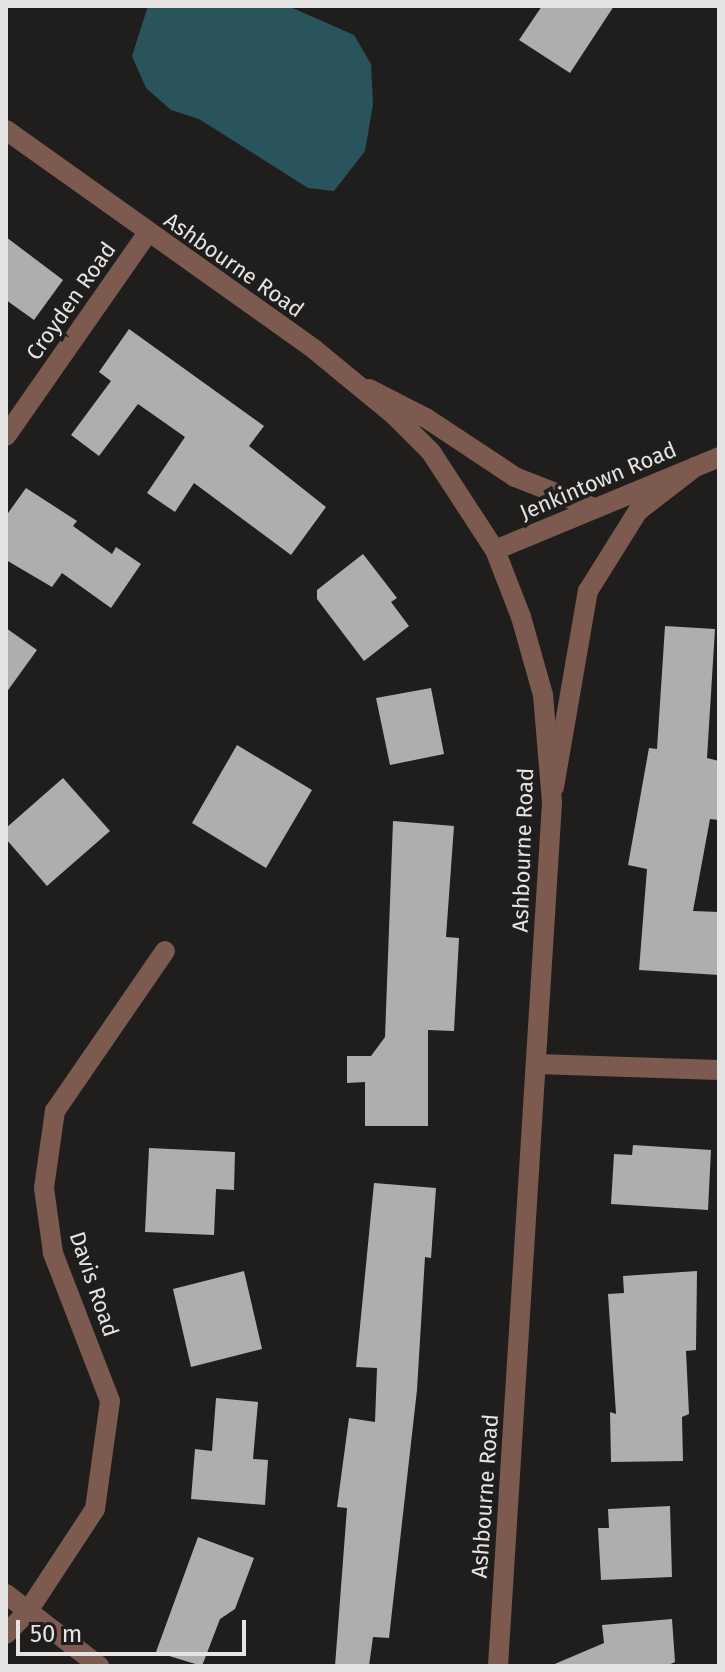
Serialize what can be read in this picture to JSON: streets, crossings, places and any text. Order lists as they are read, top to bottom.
{
  "streets": {
    "street": [
      "Ashbourne Road",
      "Croyden Road",
      "Jenkintown Road",
      "Davis Road"
    ]
  },
  "crossings": [
    ["Ashbourne Road", "Croyden Road"],
    ["Ashbourne Road", "Jenkintown Road"]
  ],
  "scale_bar": "50 m"
}
